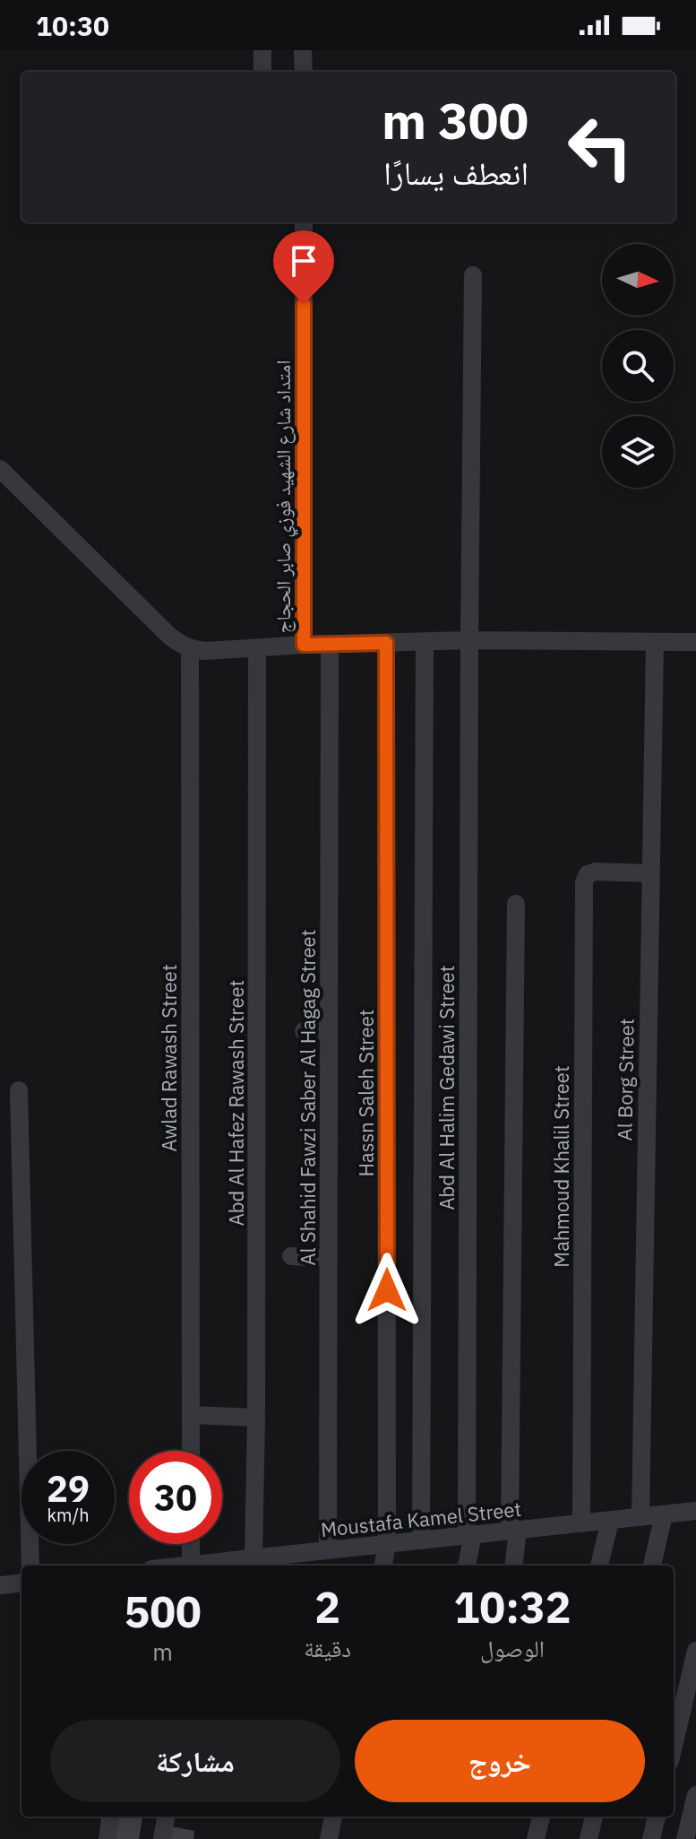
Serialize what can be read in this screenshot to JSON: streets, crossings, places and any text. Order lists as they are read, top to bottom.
{
  "streets": {
    "street": [
      "امتداد شارع الشهيد فوزي صابر الحجاج",
      "Awlad Rawash Street",
      "Al Borg Street",
      "Abd Al Halim Gedawi Street",
      "Hassn Saleh Street",
      "Al Shahid Fawzi Saber Al Hagag Street",
      "Abd Al Hafez Rawash Street",
      "Mahmoud Khalil Street",
      "Moustafa Kamel Street"
    ]
  },
  "crossings": [
    ["Al Borg Street", "Mahmoud Khalil Street"],
    ["Al Borg Street", "Moustafa Kamel Street"],
    ["Abd Al Halim Gedawi Street", "Moustafa Kamel Street"],
    ["Hassn Saleh Street", "Moustafa Kamel Street"],
    ["Al Shahid Fawzi Saber Al Hagag Street", "Moustafa Kamel Street"],
    ["Abd Al Hafez Rawash Street", "Moustafa Kamel Street"],
    ["Mahmoud Khalil Street", "Moustafa Kamel Street"]
  ],
  "north": "right",
  "page": {
    "status": "10:30",
    "turn": ["300 m", "انعطف يسارًا"],
    "speed": "29 km/h",
    "limit": "30",
    "eta": [
      "10:32",
      "الوصول",
      "2",
      "دقيقة",
      "500",
      "m"
    ],
    "buttons": ["خروج", "مشاركة"]
  }
}
